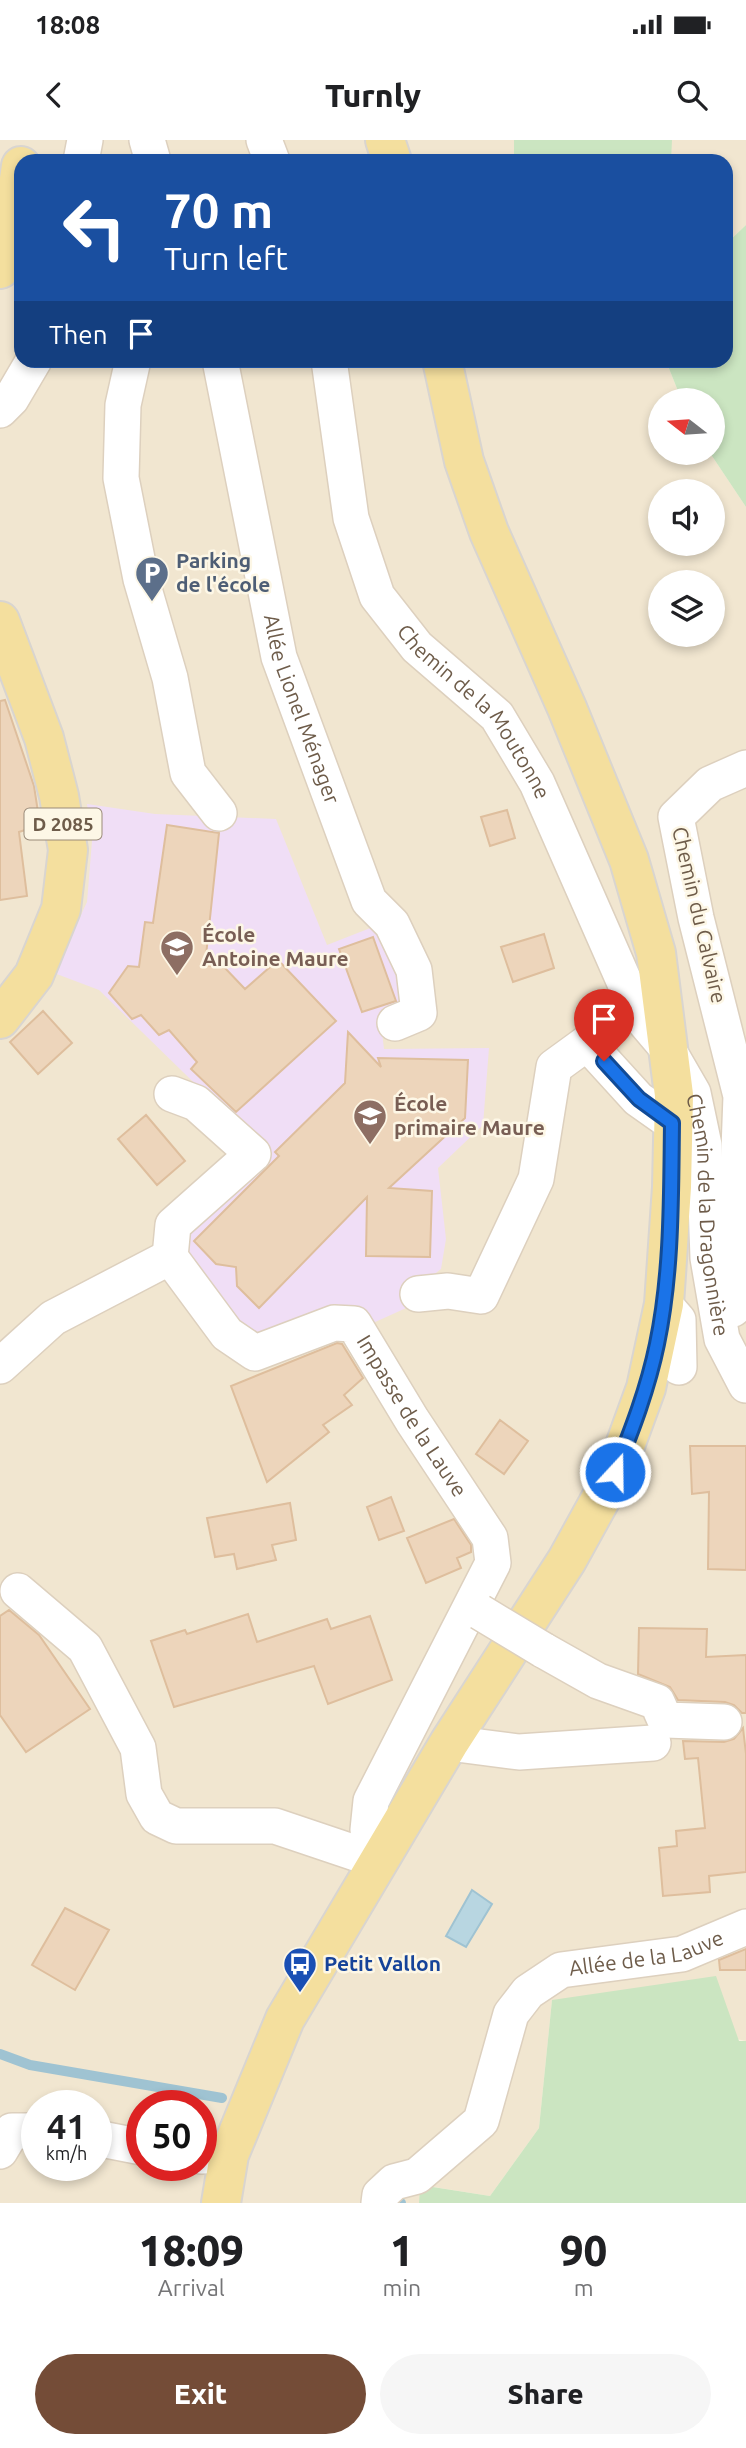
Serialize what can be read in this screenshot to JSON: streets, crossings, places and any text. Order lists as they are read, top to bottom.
{
  "streets": {
    "main road": ["D 2085"],
    "street": [
      "Allée Lionel Ménager",
      "Chemin de la Moutonne",
      "Chemin du Calvaire",
      "Chemin de la Dragonnière",
      "Impasse de la Lauve",
      "Allée de la Lauve"
    ]
  },
  "crossings": [
    ["Chemin de la Moutonne", "Chemin de la Dragonnière"],
    ["Chemin du Calvaire", "Chemin de la Dragonnière"]
  ],
  "places": {
    "parking": ["Parking de l'école"],
    "school or university": ["École Antoine Maure", "École primaire Maure"],
    "bus stop": ["Petit Vallon"]
  },
  "north": "left",
  "page": {
    "status": "18:08",
    "header": "Turnly",
    "turn": ["70 m", "Turn left"],
    "then": "Then",
    "speed": "41 km/h",
    "limit": "50",
    "eta": [
      "18:09",
      "Arrival",
      "1",
      "min",
      "90",
      "m"
    ],
    "buttons": ["Exit", "Share"]
  }
}
